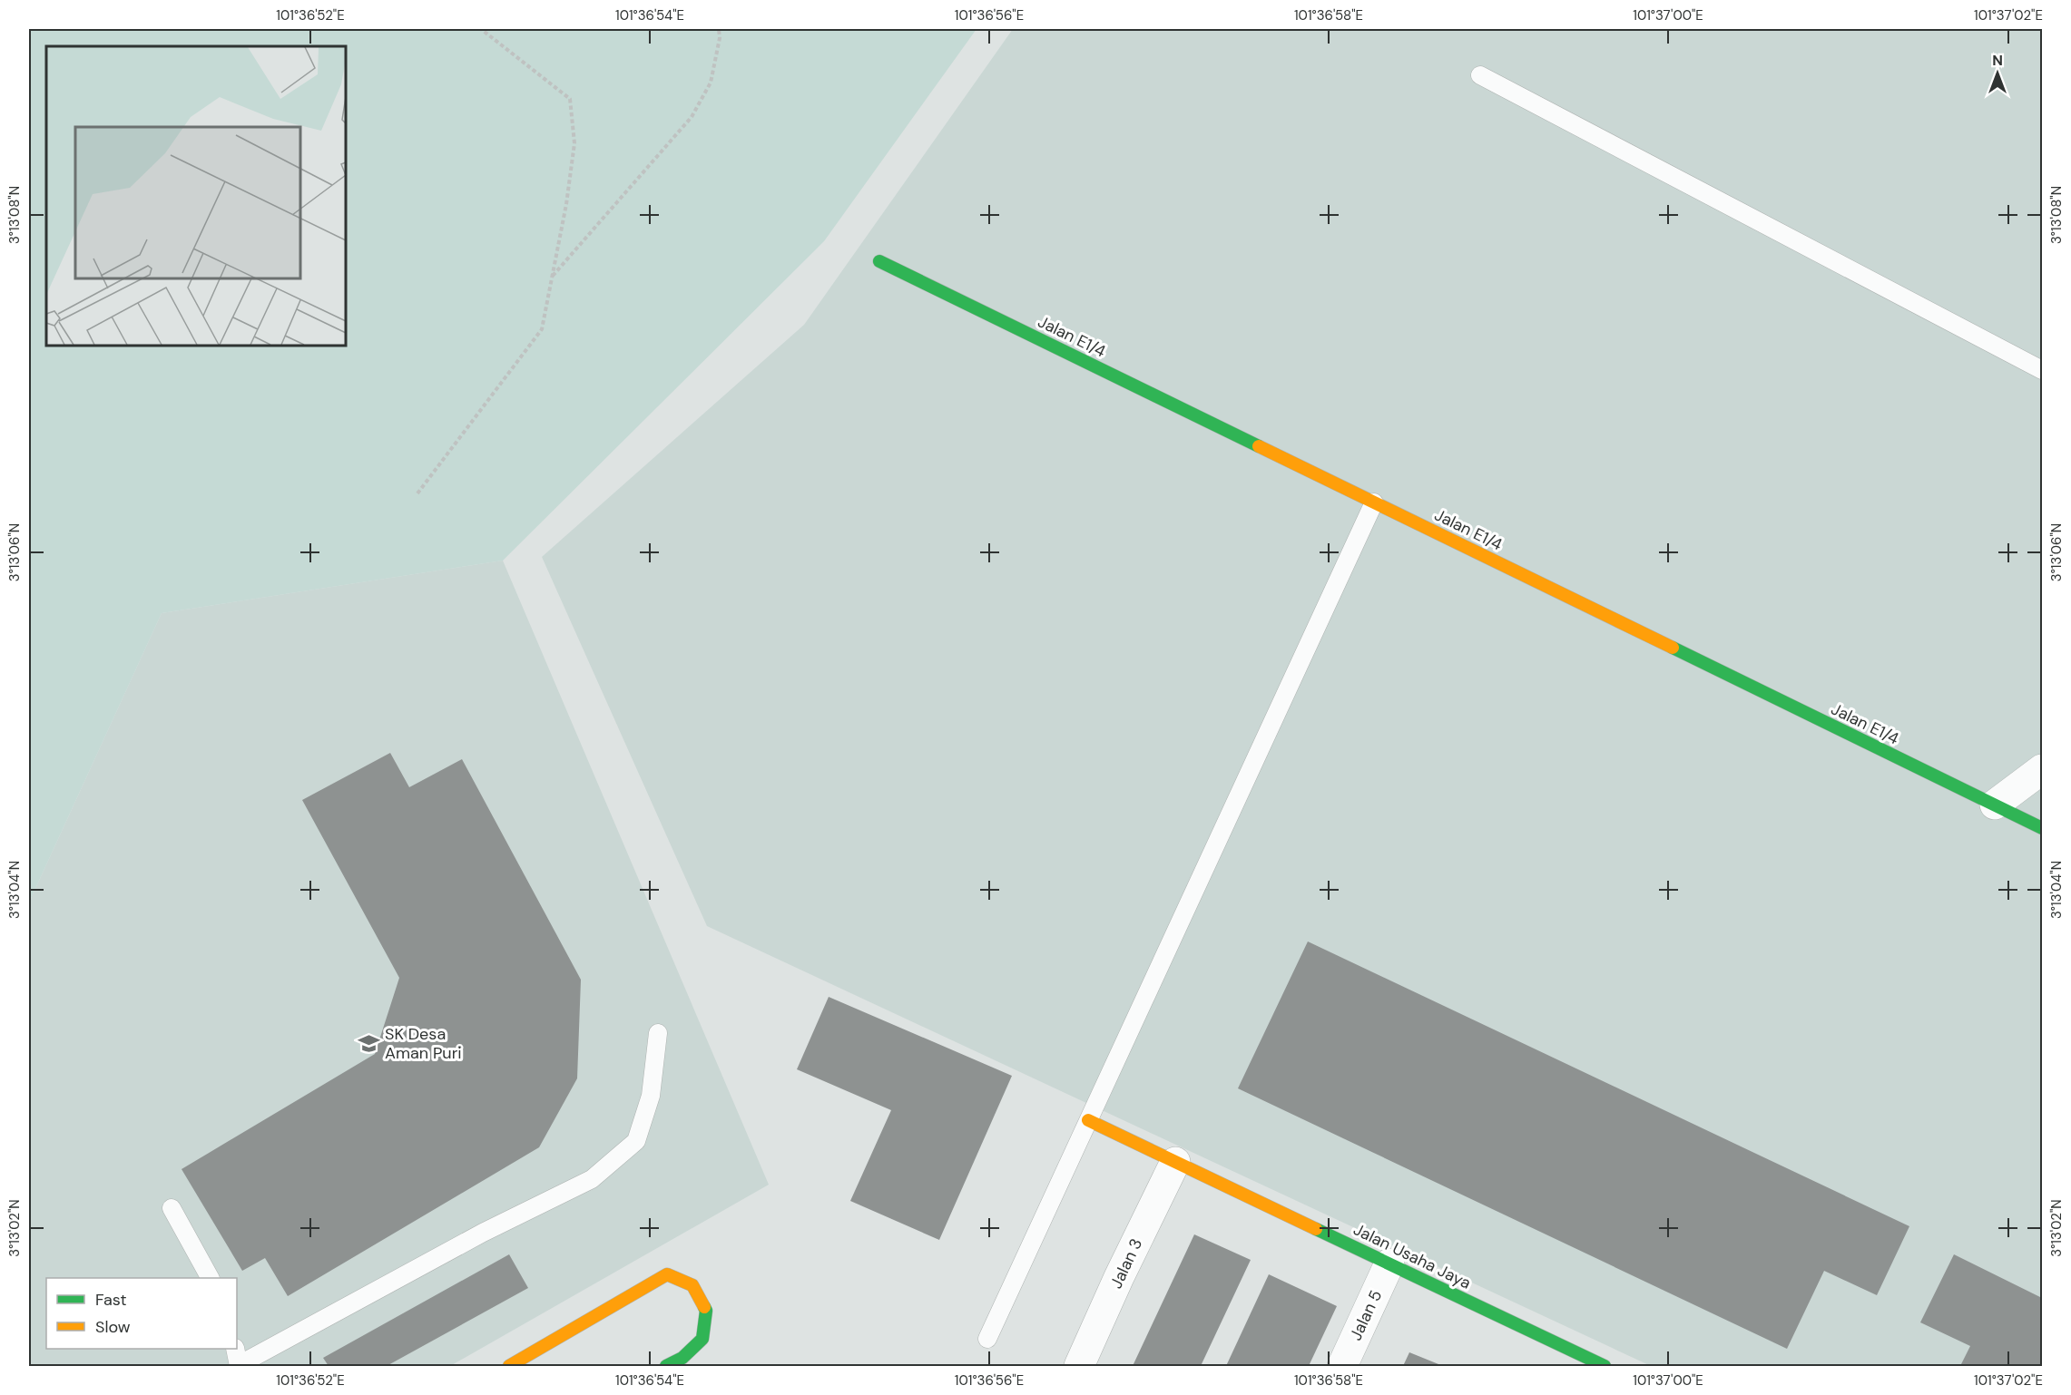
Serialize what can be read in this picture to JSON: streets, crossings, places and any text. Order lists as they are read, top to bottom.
{
  "streets": {
    "street": [
      "Jalan E1/4",
      "Jalan Usaha Jaya",
      "Jalan 3",
      "Jalan 5"
    ]
  },
  "crossings": [
    ["Jalan Usaha Jaya", "Jalan 3"],
    ["Jalan Usaha Jaya", "Jalan 5"]
  ],
  "places": {
    "school or university": ["SK Desa Aman Puri"]
  },
  "legend": ["Fast", "Slow"],
  "north": "top",
  "coordinates": [
    "101°36'52\"E",
    "101°36'54\"E",
    "101°36'56\"E",
    "101°36'58\"E",
    "101°37'00\"E",
    "101°37'02\"E",
    "3°13'08\"N",
    "3°13'06\"N",
    "3°13'04\"N",
    "3°13'02\"N"
  ]
}
